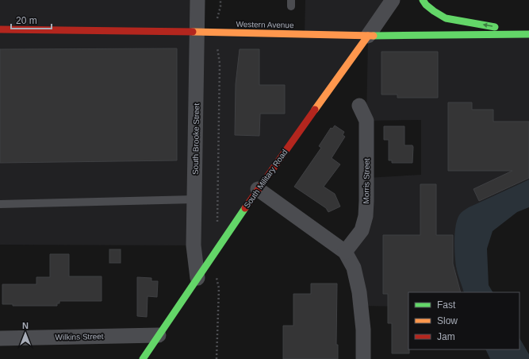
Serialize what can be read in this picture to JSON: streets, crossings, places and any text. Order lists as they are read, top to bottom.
{
  "streets": {
    "main road": ["Western Avenue", "South Military Road"],
    "street": ["South Brooke Street", "Morris Street", "Wilkins Street"]
  },
  "crossings": [
    ["Western Avenue", "South Brooke Street"],
    ["Western Avenue", "South Military Road"],
    ["South Brooke Street", "South Military Road"],
    ["South Military Road", "Wilkins Street"]
  ],
  "legend": ["Fast", "Slow", "Jam"],
  "scale_bar": "20 m",
  "north": "top"
}
